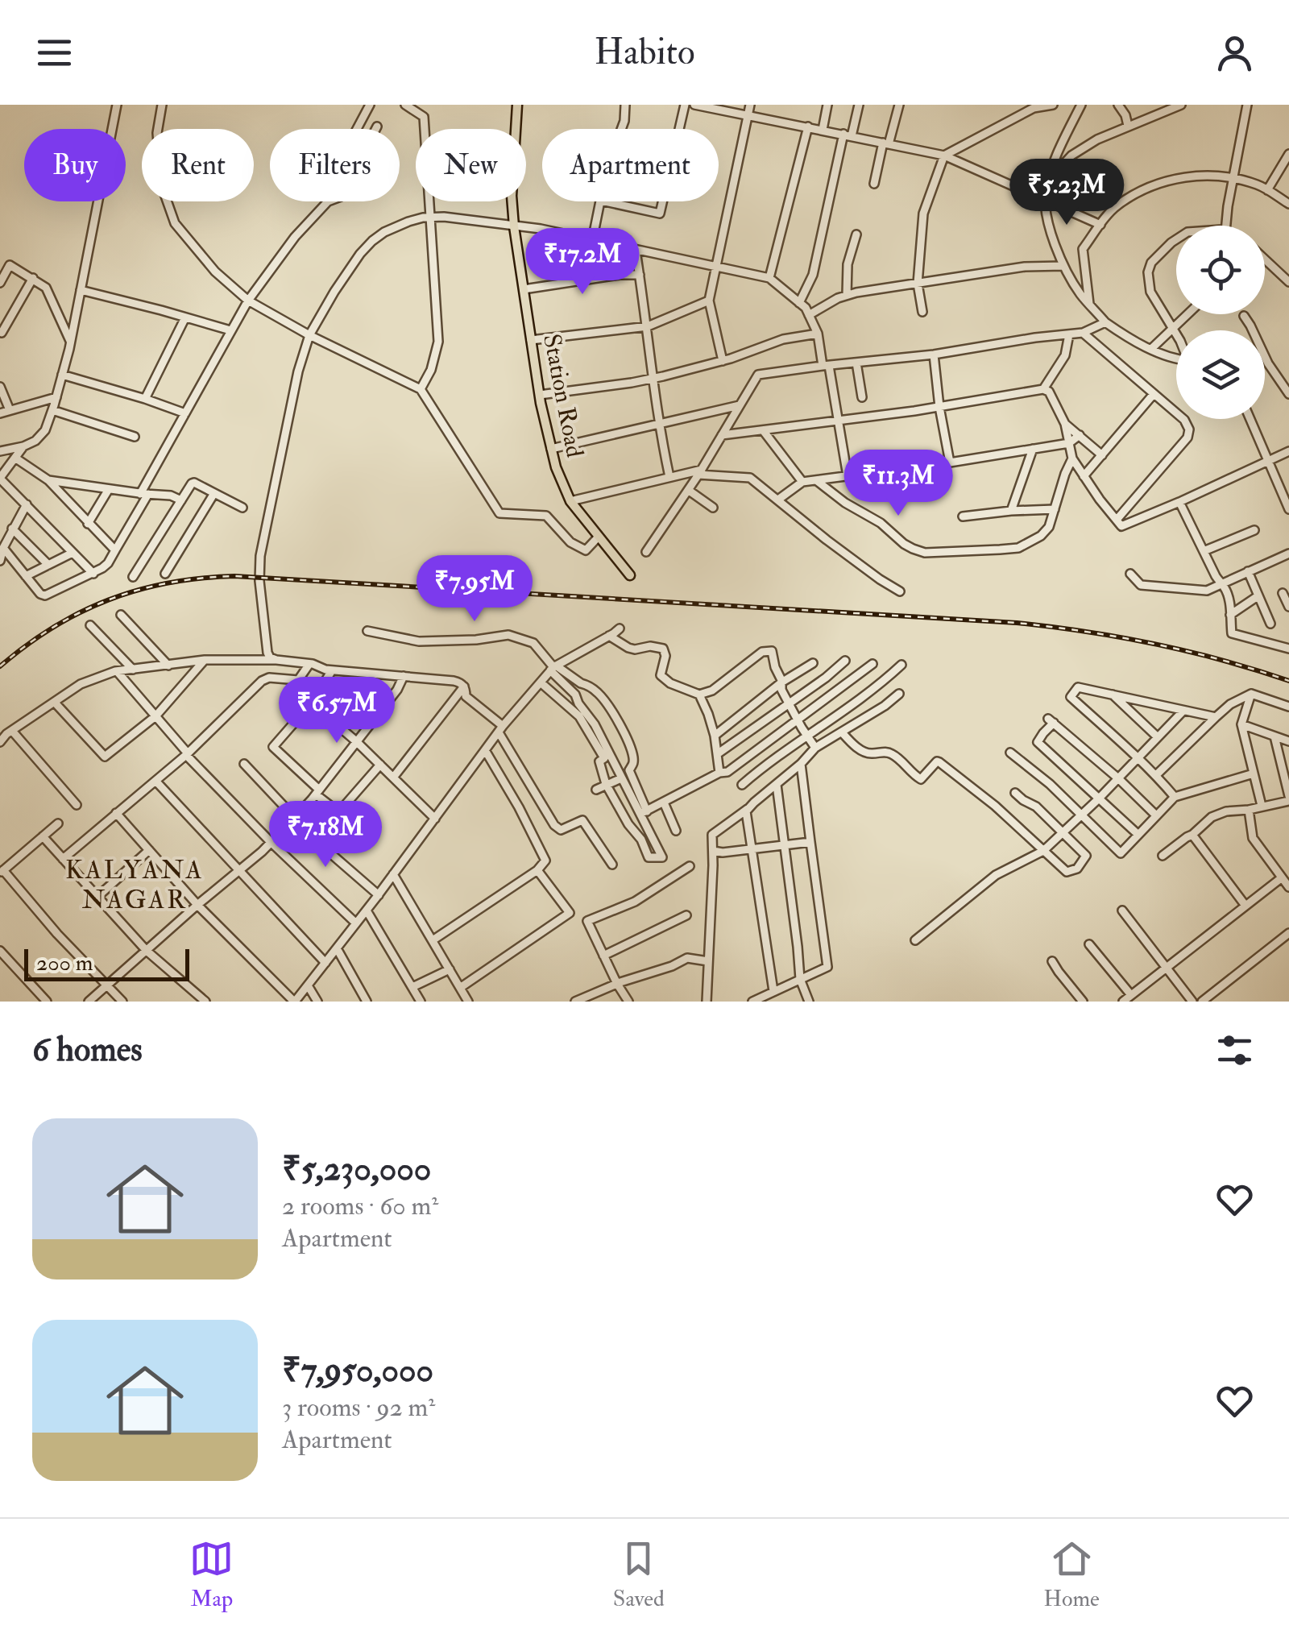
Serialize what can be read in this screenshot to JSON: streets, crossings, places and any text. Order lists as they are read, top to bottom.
{
  "streets": {
    "main road": ["Station Road"]
  },
  "districts": ["KALYANA NAGAR"],
  "scale_bar": "200 m",
  "page": {
    "header": "Habito",
    "chip": [
      "Buy",
      "Rent",
      "Filters",
      "New",
      "Apartment"
    ],
    "price": [
      "₹5.23M",
      "₹17.2M",
      "₹11.3M",
      "₹7.95M",
      "₹6.57M",
      "₹7.18M"
    ],
    "scale": "200 m",
    "heading": "6 homes",
    "list": [
      {
        "name": "₹5,230,000",
        "note": "2 rooms · 60 m² · Apartment"
      },
      {
        "name": "₹7,950,000",
        "note": "3 rooms · 92 m² · Apartment"
      }
    ],
    "tabs": ["Map", "Saved", "Home"]
  }
}
